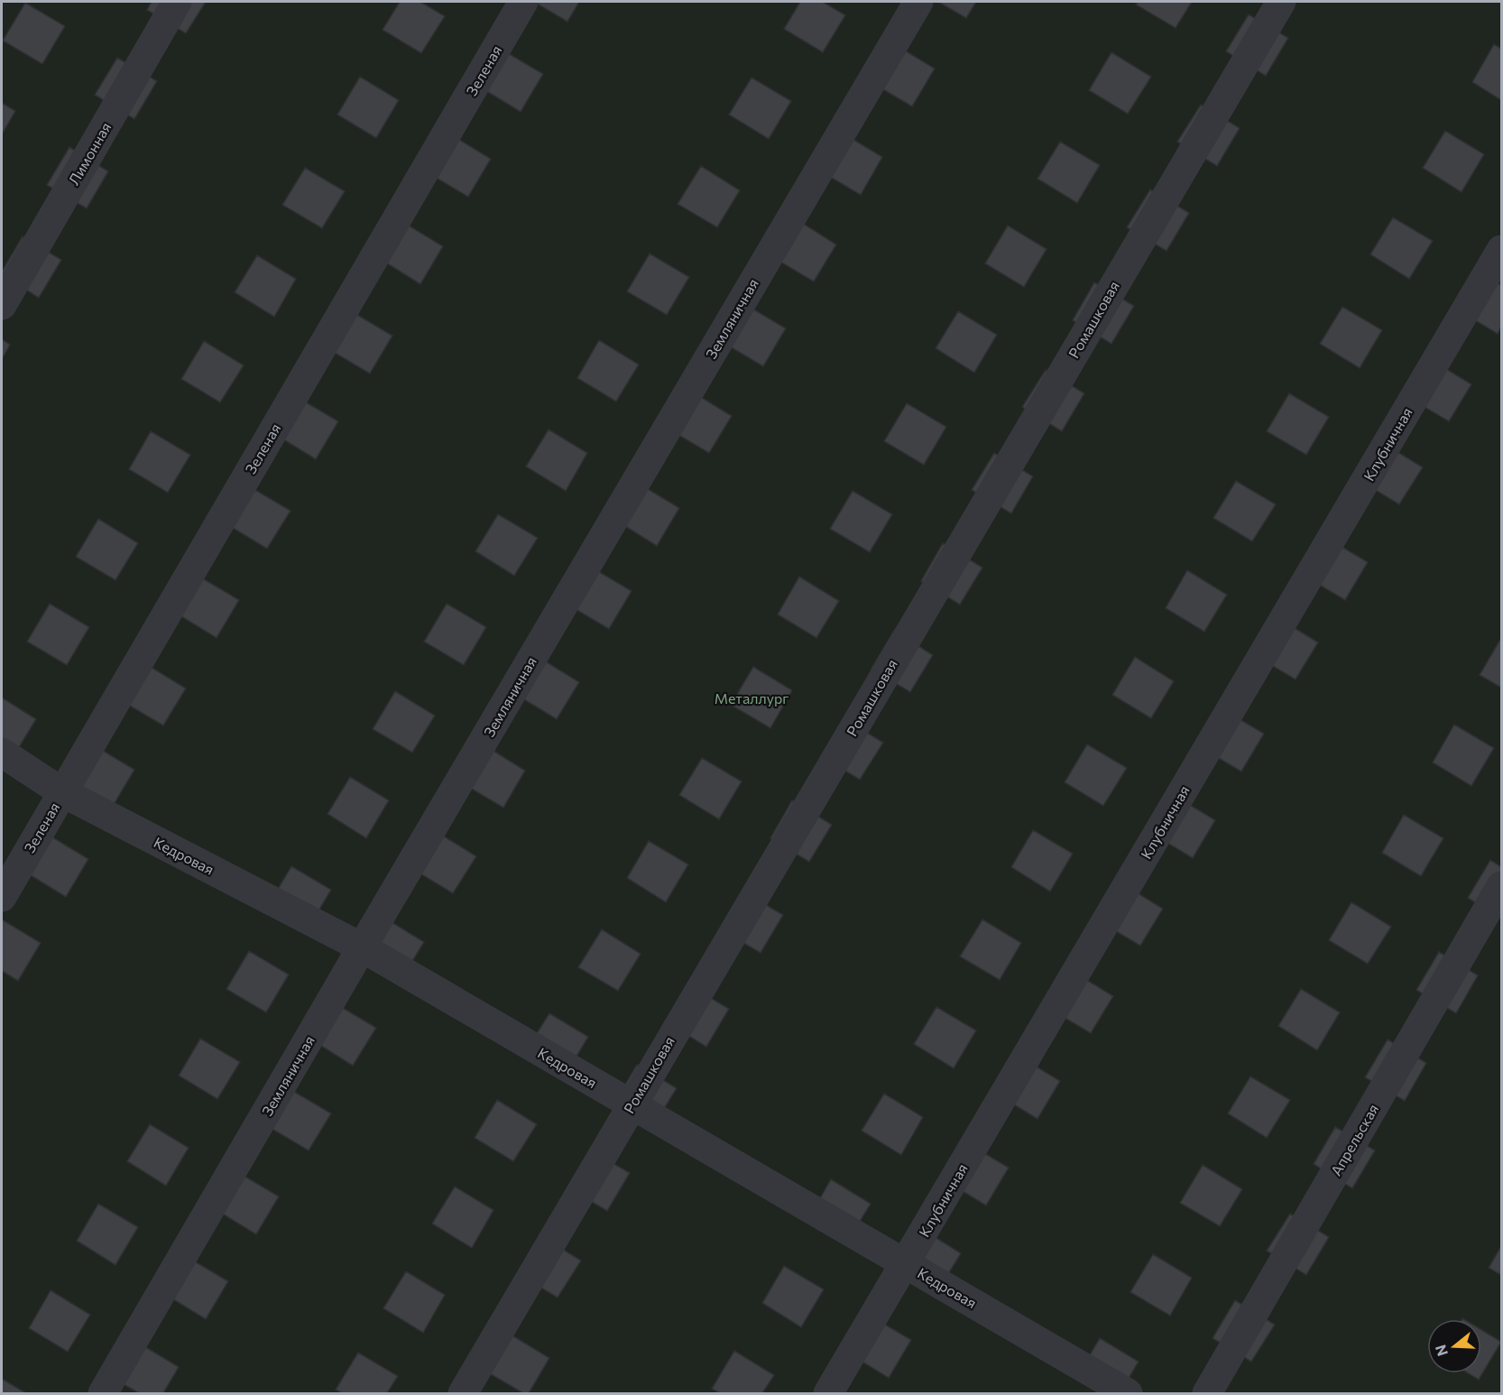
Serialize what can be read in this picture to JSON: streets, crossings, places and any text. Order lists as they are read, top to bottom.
{
  "streets": {
    "street": [
      "Зеленая",
      "Лимонная",
      "Земляничная",
      "Ромашковая",
      "Клубничная",
      "Кедровая",
      "Апрельская"
    ]
  },
  "crossings": [
    ["Зеленая", "Кедровая"],
    ["Земляничная", "Кедровая"],
    ["Ромашковая", "Кедровая"],
    ["Клубничная", "Кедровая"]
  ],
  "parks": ["Металлург"],
  "north": "left"
}
